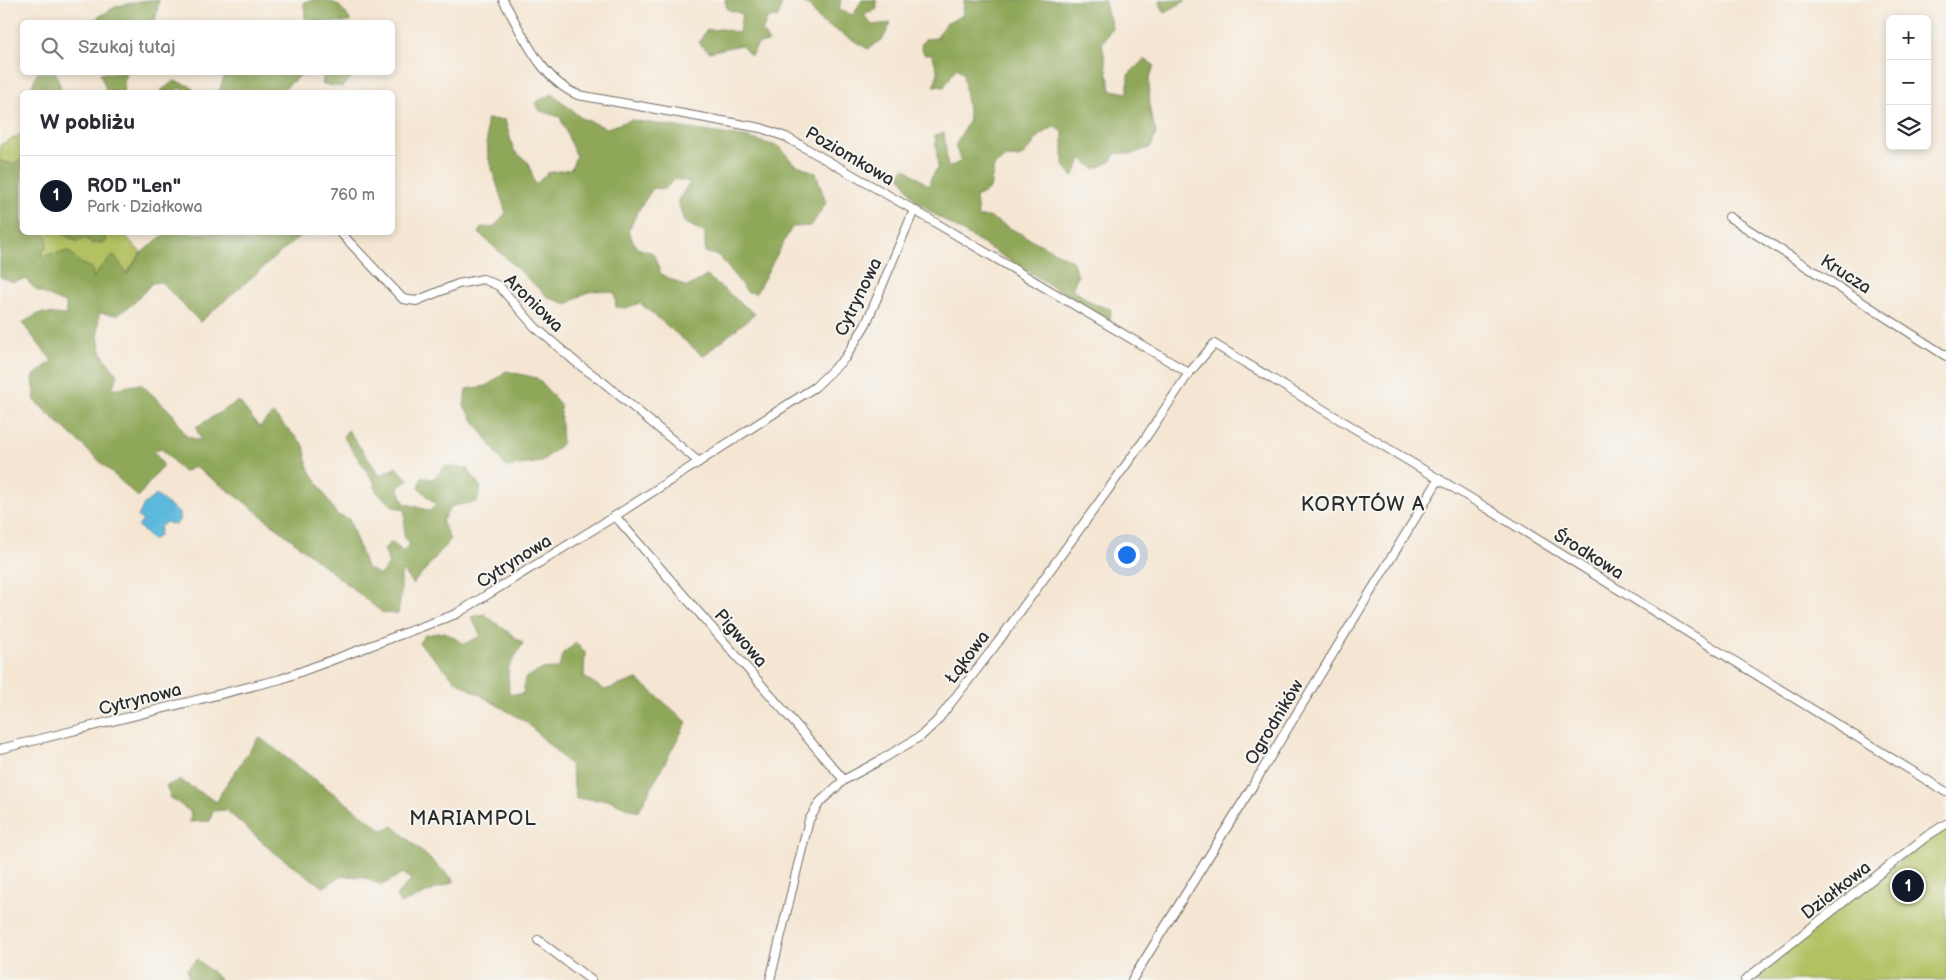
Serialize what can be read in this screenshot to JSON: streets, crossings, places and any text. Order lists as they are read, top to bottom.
{
  "streets": {
    "street": [
      "Poziomkowa",
      "Krucza",
      "Cytrynowa",
      "Aroniowa",
      "Środkowa",
      "Pigwowa",
      "Łąkowa",
      "Ogrodników",
      "Działkowa"
    ]
  },
  "crossings": [
    ["Poziomkowa", "Cytrynowa"],
    ["Poziomkowa", "Łąkowa"],
    ["Cytrynowa", "Aroniowa"],
    ["Cytrynowa", "Pigwowa"],
    ["Środkowa", "Łąkowa"],
    ["Środkowa", "Ogrodników"],
    ["Pigwowa", "Łąkowa"]
  ],
  "districts": ["KORYTÓW A", "MARIAMPOL"],
  "page": {
    "map_buttons": ["+", "−"],
    "search": "Szukaj tutaj",
    "heading": "W pobliżu",
    "list": [
      {
        "mark": "1",
        "name": "ROD \"Len\"",
        "note": "Park · Działkowa",
        "value": "760 m"
      }
    ],
    "pins": "1"
  }
}
